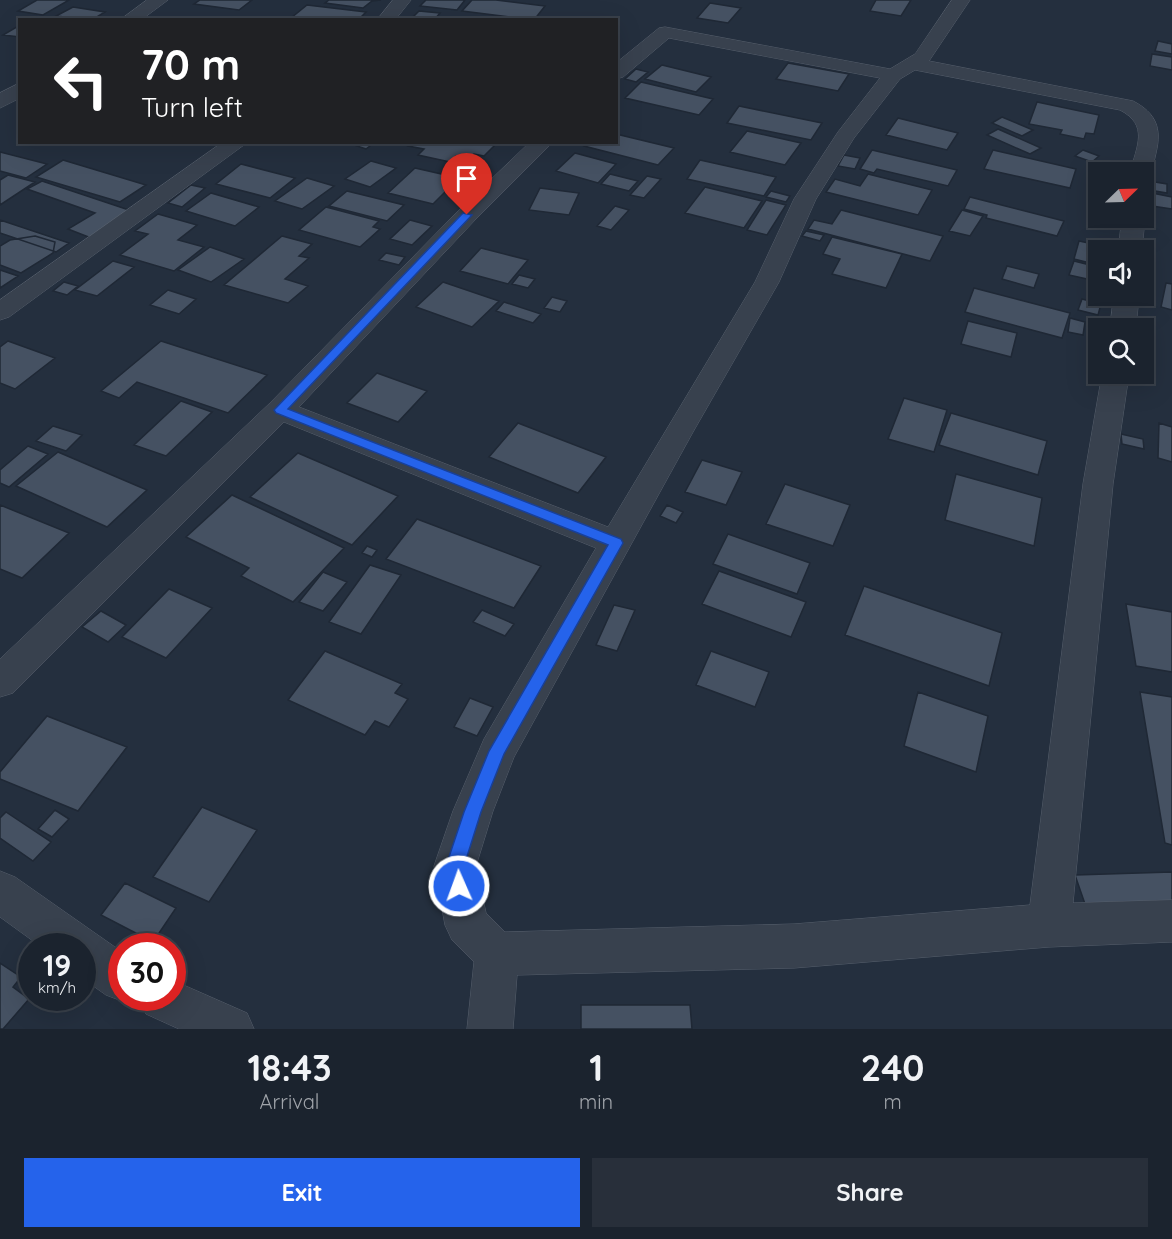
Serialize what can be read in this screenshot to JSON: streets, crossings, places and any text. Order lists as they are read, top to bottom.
{
  "north": "top right",
  "page": {
    "turn": ["70 m", "Turn left"],
    "speed": "19 km/h",
    "limit": "30",
    "eta": [
      "18:43",
      "Arrival",
      "1",
      "min",
      "240",
      "m"
    ],
    "buttons": ["Exit", "Share"]
  }
}
